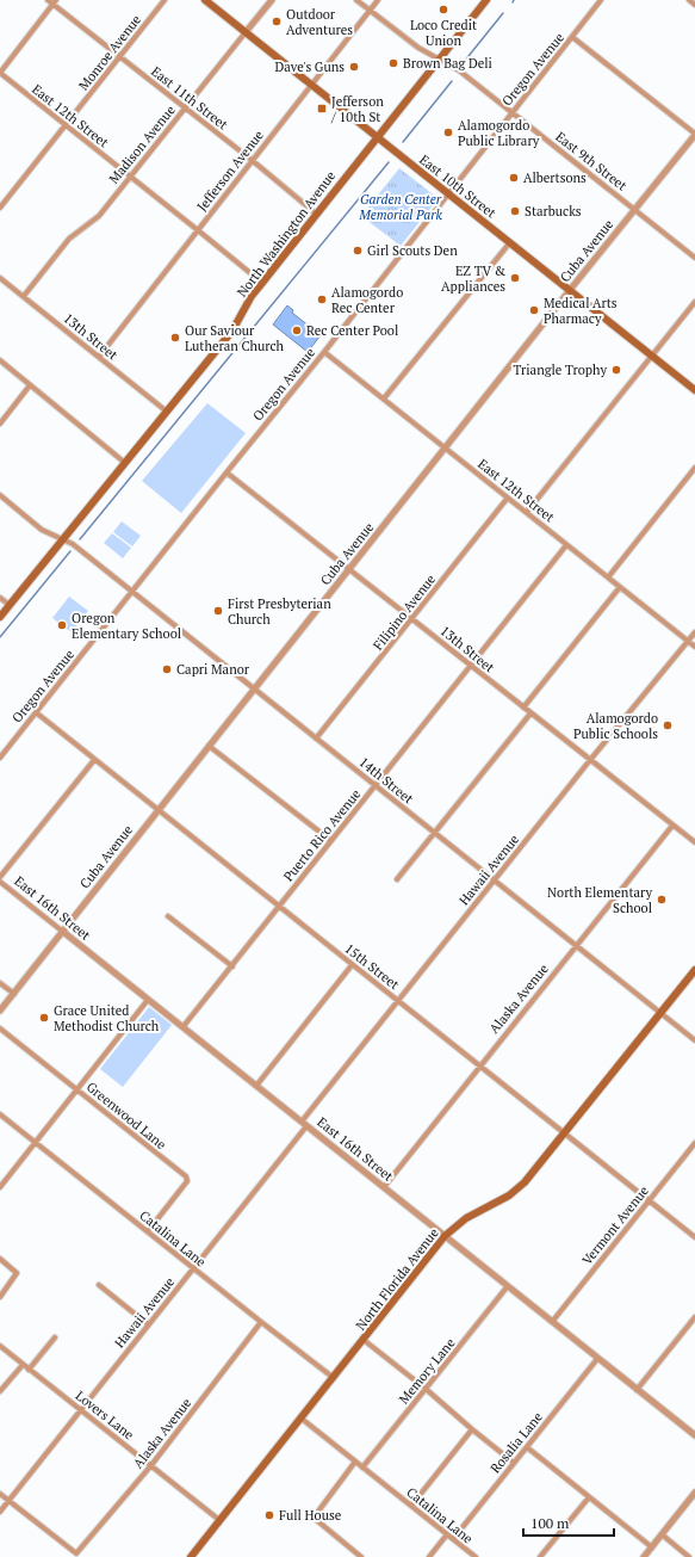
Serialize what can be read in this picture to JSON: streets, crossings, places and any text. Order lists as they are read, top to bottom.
{
  "streets": {
    "main road": ["East 10th Street", "North Washington Avenue", "North Florida Avenue"],
    "street": [
      "Monroe Avenue",
      "Oregon Avenue",
      "East 11th Street",
      "East 12th Street",
      "Madison Avenue",
      "East 9th Street",
      "Jefferson Avenue",
      "Cuba Avenue",
      "13th Street",
      "Filipino Avenue",
      "14th Street",
      "Puerto Rico Avenue",
      "Hawaii Avenue",
      "East 16th Street",
      "15th Street",
      "Alaska Avenue",
      "Greenwood Lane",
      "Vermont Avenue",
      "Catalina Lane",
      "Memory Lane",
      "Lovers Lane",
      "Rosalia Lane"
    ]
  },
  "crossings": [
    ["Monroe Avenue", "East 11th Street"],
    ["Monroe Avenue", "East 12th Street"],
    ["Oregon Avenue", "East 12th Street"],
    ["Oregon Avenue", "East 9th Street"],
    ["Oregon Avenue", "East 10th Street"],
    ["Oregon Avenue", "13th Street"],
    ["Oregon Avenue", "14th Street"],
    ["Oregon Avenue", "15th Street"],
    ["East 11th Street", "Madison Avenue"],
    ["East 11th Street", "Jefferson Avenue"],
    ["East 11th Street", "North Washington Avenue"],
    ["East 12th Street", "Madison Avenue"],
    ["East 12th Street", "Jefferson Avenue"],
    ["East 12th Street", "North Washington Avenue"],
    ["East 12th Street", "Cuba Avenue"],
    ["East 12th Street", "Filipino Avenue"],
    ["East 12th Street", "Puerto Rico Avenue"],
    ["East 12th Street", "Hawaii Avenue"],
    ["Madison Avenue", "East 10th Street"],
    ["Madison Avenue", "13th Street"],
    ["East 9th Street", "Jefferson Avenue"],
    ["East 9th Street", "North Washington Avenue"],
    ["East 9th Street", "Cuba Avenue"],
    ["Jefferson Avenue", "East 10th Street"],
    ["Jefferson Avenue", "13th Street"],
    ["East 10th Street", "North Washington Avenue"],
    ["East 10th Street", "Cuba Avenue"],
    ["North Washington Avenue", "13th Street"],
    ["North Washington Avenue", "14th Street"],
    ["Cuba Avenue", "13th Street"],
    ["Cuba Avenue", "14th Street"],
    ["Cuba Avenue", "East 16th Street"],
    ["Cuba Avenue", "15th Street"],
    ["13th Street", "Filipino Avenue"],
    ["13th Street", "Puerto Rico Avenue"],
    ["13th Street", "Hawaii Avenue"],
    ["13th Street", "Alaska Avenue"],
    ["Filipino Avenue", "14th Street"],
    ["14th Street", "Puerto Rico Avenue"],
    ["14th Street", "Hawaii Avenue"],
    ["14th Street", "Alaska Avenue"],
    ["14th Street", "North Florida Avenue"],
    ["Puerto Rico Avenue", "East 16th Street"],
    ["Puerto Rico Avenue", "15th Street"],
    ["Hawaii Avenue", "East 16th Street"],
    ["Hawaii Avenue", "15th Street"],
    ["Hawaii Avenue", "Alaska Avenue"],
    ["Hawaii Avenue", "Catalina Lane"],
    ["Hawaii Avenue", "Lovers Lane"],
    ["East 16th Street", "Alaska Avenue"],
    ["East 16th Street", "Vermont Avenue"],
    ["East 16th Street", "North Florida Avenue"],
    ["East 16th Street", "Memory Lane"],
    ["East 16th Street", "Rosalia Lane"],
    ["15th Street", "Alaska Avenue"],
    ["15th Street", "Vermont Avenue"],
    ["15th Street", "North Florida Avenue"],
    ["Alaska Avenue", "Catalina Lane"],
    ["Alaska Avenue", "Lovers Lane"],
    ["Greenwood Lane", "Catalina Lane"],
    ["Catalina Lane", "North Florida Avenue"],
    ["Catalina Lane", "Memory Lane"],
    ["Catalina Lane", "Rosalia Lane"],
    ["North Florida Avenue", "Lovers Lane"]
  ],
  "parks": ["Garden Center Memorial Park"],
  "places": {
    "other": [
      "Loco Credit Union",
      "Outdoor Adventures",
      "Brown Bag Deli",
      "Dave's Guns",
      "Alamogordo Public Library",
      "Albertsons",
      "Starbucks",
      "Girl Scouts Den",
      "EZ TV & Appliances",
      "Alamogordo Rec Center",
      "Medical Arts Pharmacy",
      "Rec Center Pool",
      "Our Saviour Lutheran Church",
      "Triangle Trophy",
      "First Presbyterian Church",
      "Oregon Elementary School",
      "Capri Manor",
      "Alamogordo Public Schools",
      "North Elementary School",
      "Grace United Methodist Church",
      "Full House"
    ],
    "transit": ["Jefferson / 10th St"]
  },
  "scale_bar": "100 m"
}
